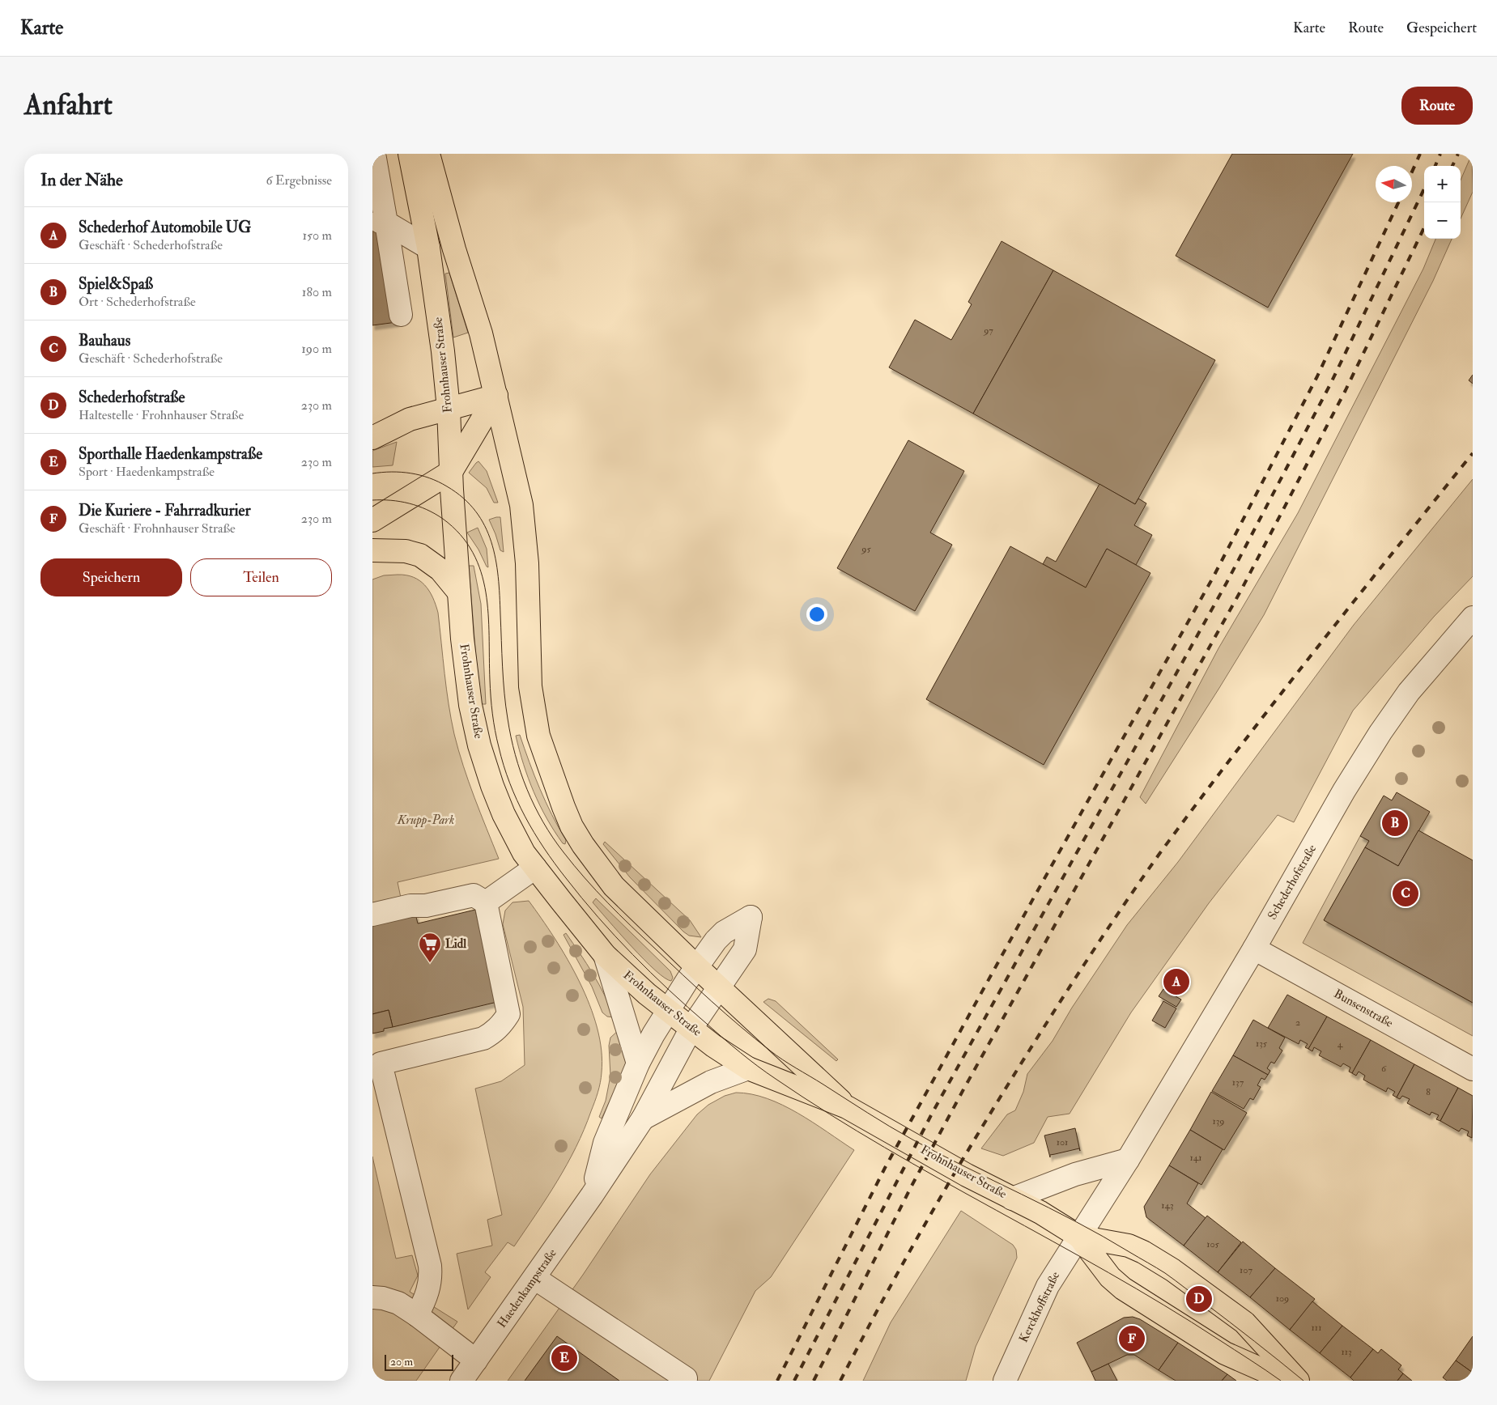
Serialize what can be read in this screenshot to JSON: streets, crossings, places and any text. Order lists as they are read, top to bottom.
{
  "streets": {
    "main road": ["Frohnhauser Straße"],
    "street": [
      "Schederhofstraße",
      "Bunsenstraße",
      "Haedenkampstraße",
      "Kerckhoffstraße"
    ]
  },
  "crossings": [
    ["Frohnhauser Straße", "Schederhofstraße"],
    ["Frohnhauser Straße", "Haedenkampstraße"],
    ["Frohnhauser Straße", "Kerckhoffstraße"],
    ["Schederhofstraße", "Bunsenstraße"],
    ["Schederhofstraße", "Kerckhoffstraße"]
  ],
  "parks": ["Krupp-Park"],
  "places": {
    "supermarket": ["Lidl"]
  },
  "house_numbers": [
    "97",
    "95",
    "2",
    "135",
    "4",
    "6",
    "137",
    "8",
    "139",
    "101",
    "141",
    "143",
    "105",
    "107",
    "109",
    "111",
    "113"
  ],
  "scale_bar": "20 m",
  "north": "left",
  "page": {
    "header": "Karte",
    "nav": ["Karte", "Route", "Gespeichert"],
    "buttons": [
      "Route",
      ["Speichern", "Teilen"]
    ],
    "title": "Anfahrt",
    "heading": ["In der Nähe", "6 Ergebnisse"],
    "map_buttons": ["+", "−"],
    "list": [
      {
        "mark": "A",
        "name": "Schederhof Automobile UG",
        "note": "Geschäft · Schederhofstraße",
        "value": "150 m"
      },
      {
        "mark": "B",
        "name": "Spiel&Spaß",
        "note": "Ort · Schederhofstraße",
        "value": "180 m"
      },
      {
        "mark": "C",
        "name": "Bauhaus",
        "note": "Geschäft · Schederhofstraße",
        "value": "190 m"
      },
      {
        "mark": "D",
        "name": "Schederhofstraße",
        "note": "Haltestelle · Frohnhauser Straße",
        "value": "230 m"
      },
      {
        "mark": "E",
        "name": "Sporthalle Haedenkampstraße",
        "note": "Sport · Haedenkampstraße",
        "value": "230 m"
      },
      {
        "mark": "F",
        "name": "Die Kuriere - Fahrradkurier",
        "note": "Geschäft · Frohnhauser Straße",
        "value": "230 m"
      }
    ],
    "pins": [
      "B",
      "C",
      "A",
      "D",
      "F",
      "E"
    ],
    "scale": "20 m"
  }
}
